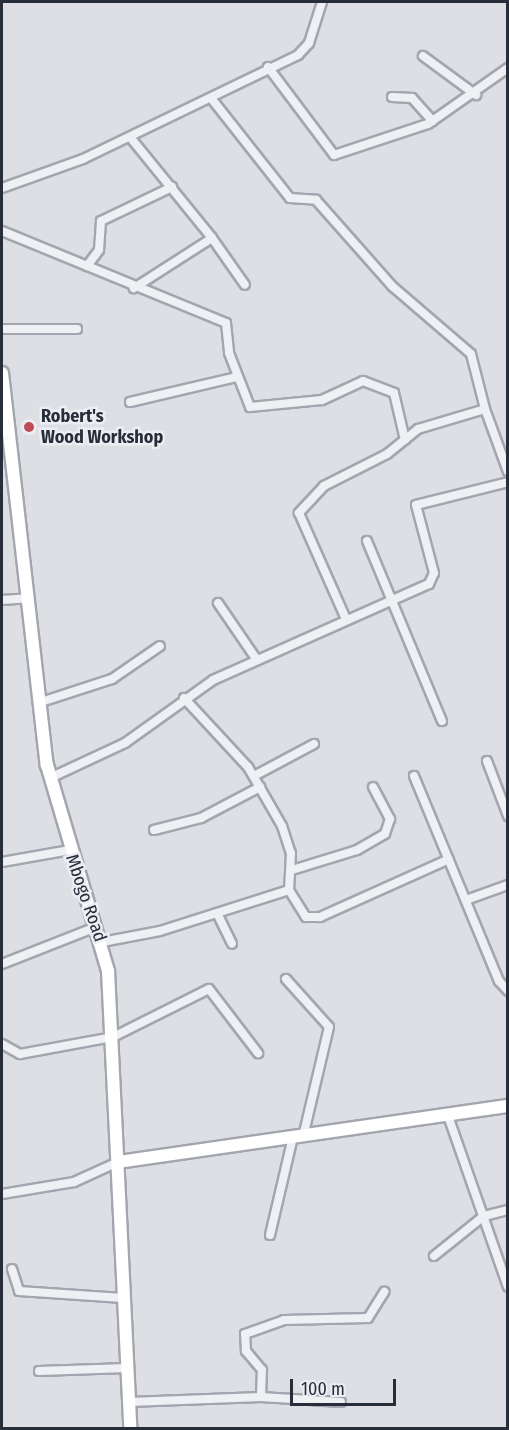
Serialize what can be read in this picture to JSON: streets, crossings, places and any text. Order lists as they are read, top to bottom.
{
  "streets": {
    "main road": ["Mbogo Road"]
  },
  "places": ["Robert's Wood Workshop"],
  "scale_bar": "100 m"
}
